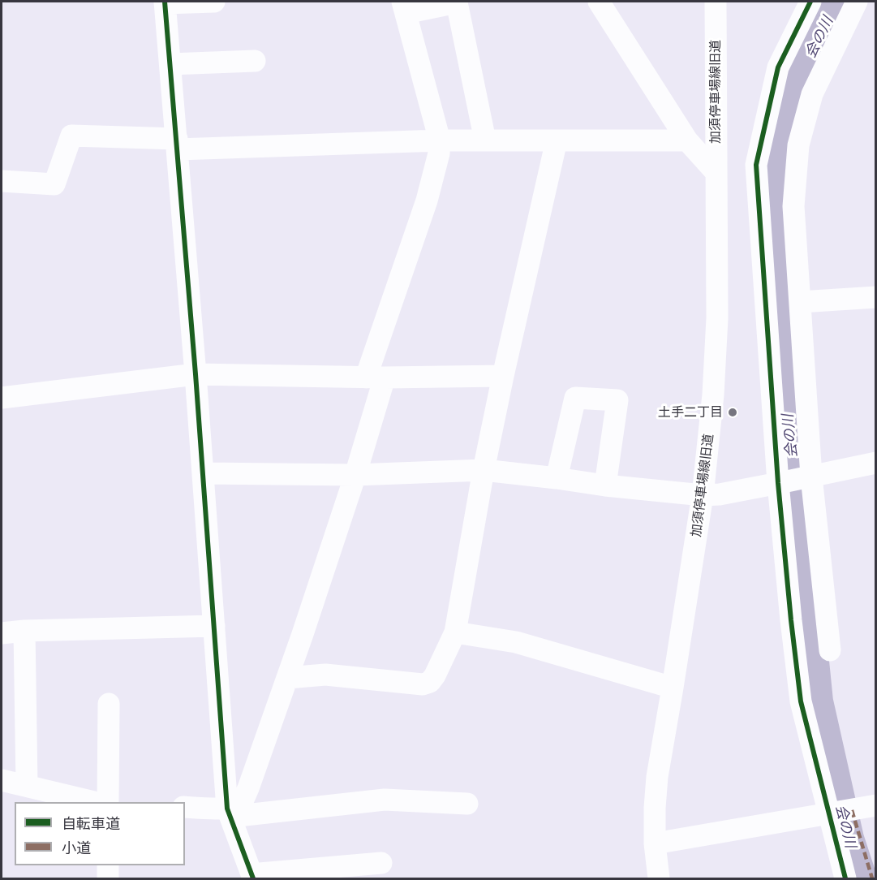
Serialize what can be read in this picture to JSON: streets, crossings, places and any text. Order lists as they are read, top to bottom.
{
  "streets": {
    "street": ["加須停車場線旧道"]
  },
  "water": ["会の川"],
  "places": ["土手二丁目"],
  "legend": ["自転車道", "小道"]
}
